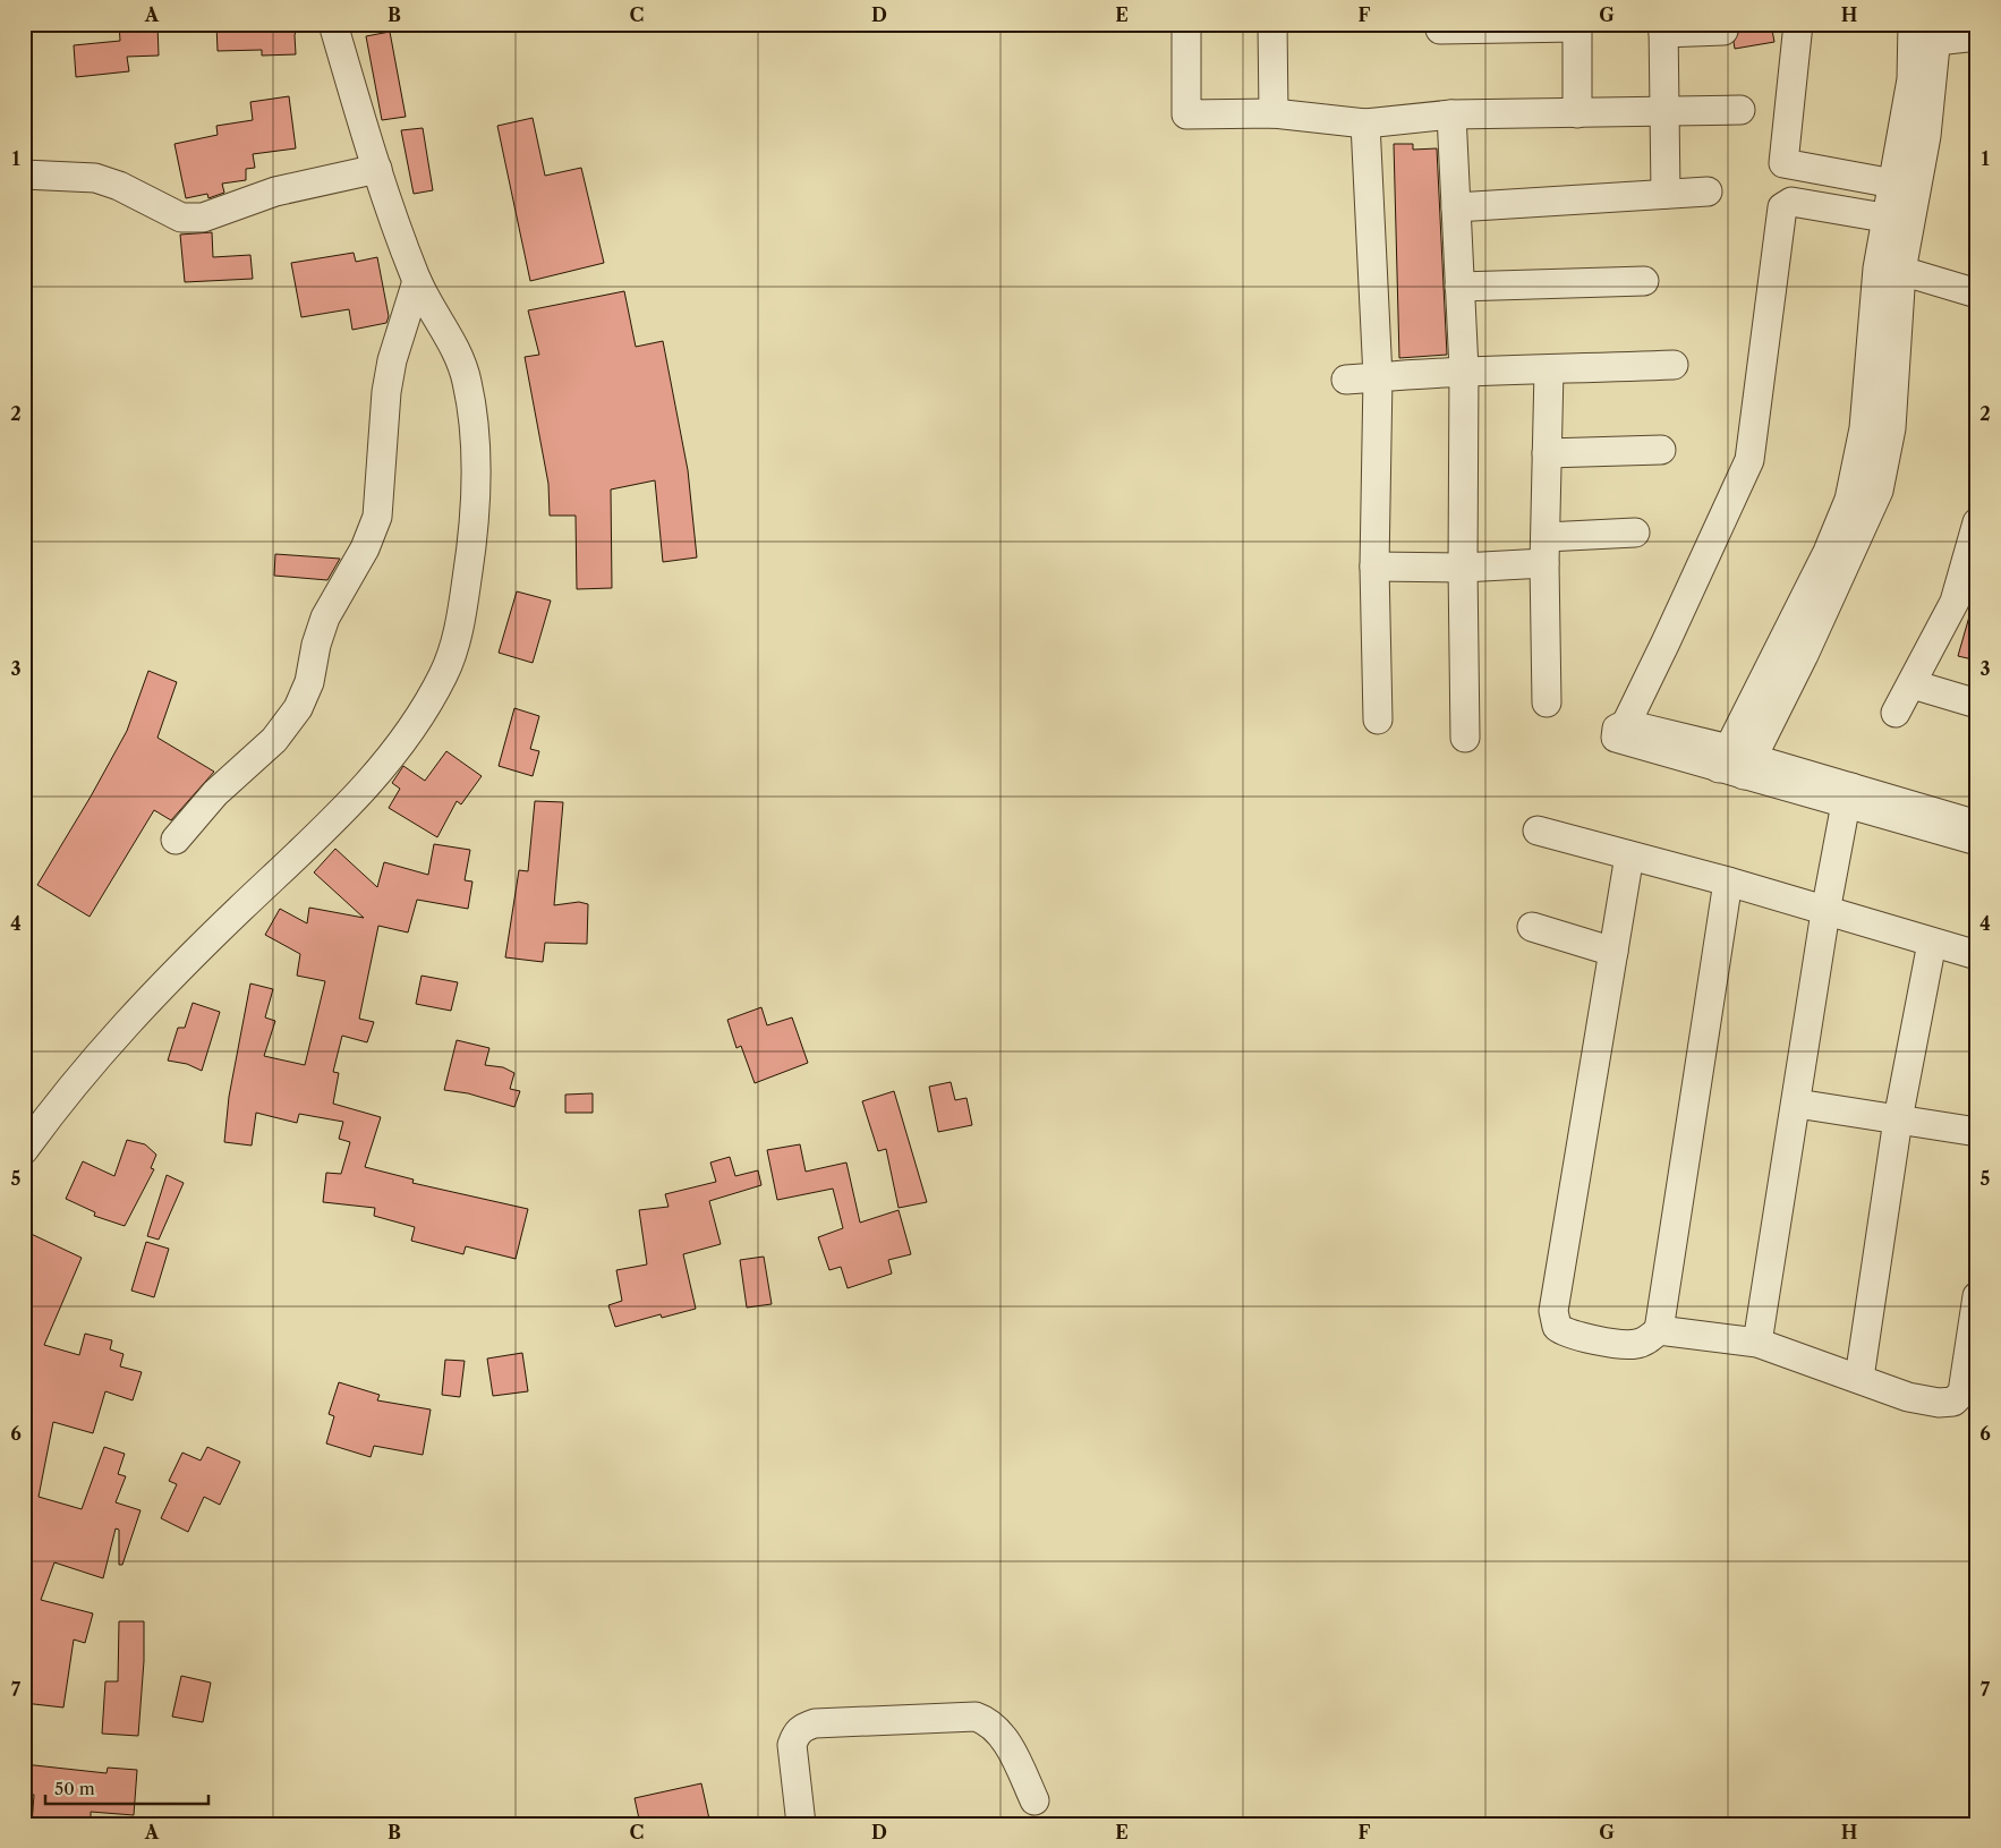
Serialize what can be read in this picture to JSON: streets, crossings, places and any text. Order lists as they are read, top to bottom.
{
  "scale_bar": "50 m",
  "grid": {
    "columns": [
      "A",
      "B",
      "C",
      "D",
      "E",
      "F",
      "G",
      "H"
    ],
    "rows": [
      "1",
      "2",
      "3",
      "4",
      "5",
      "6",
      "7"
    ]
  }
}
